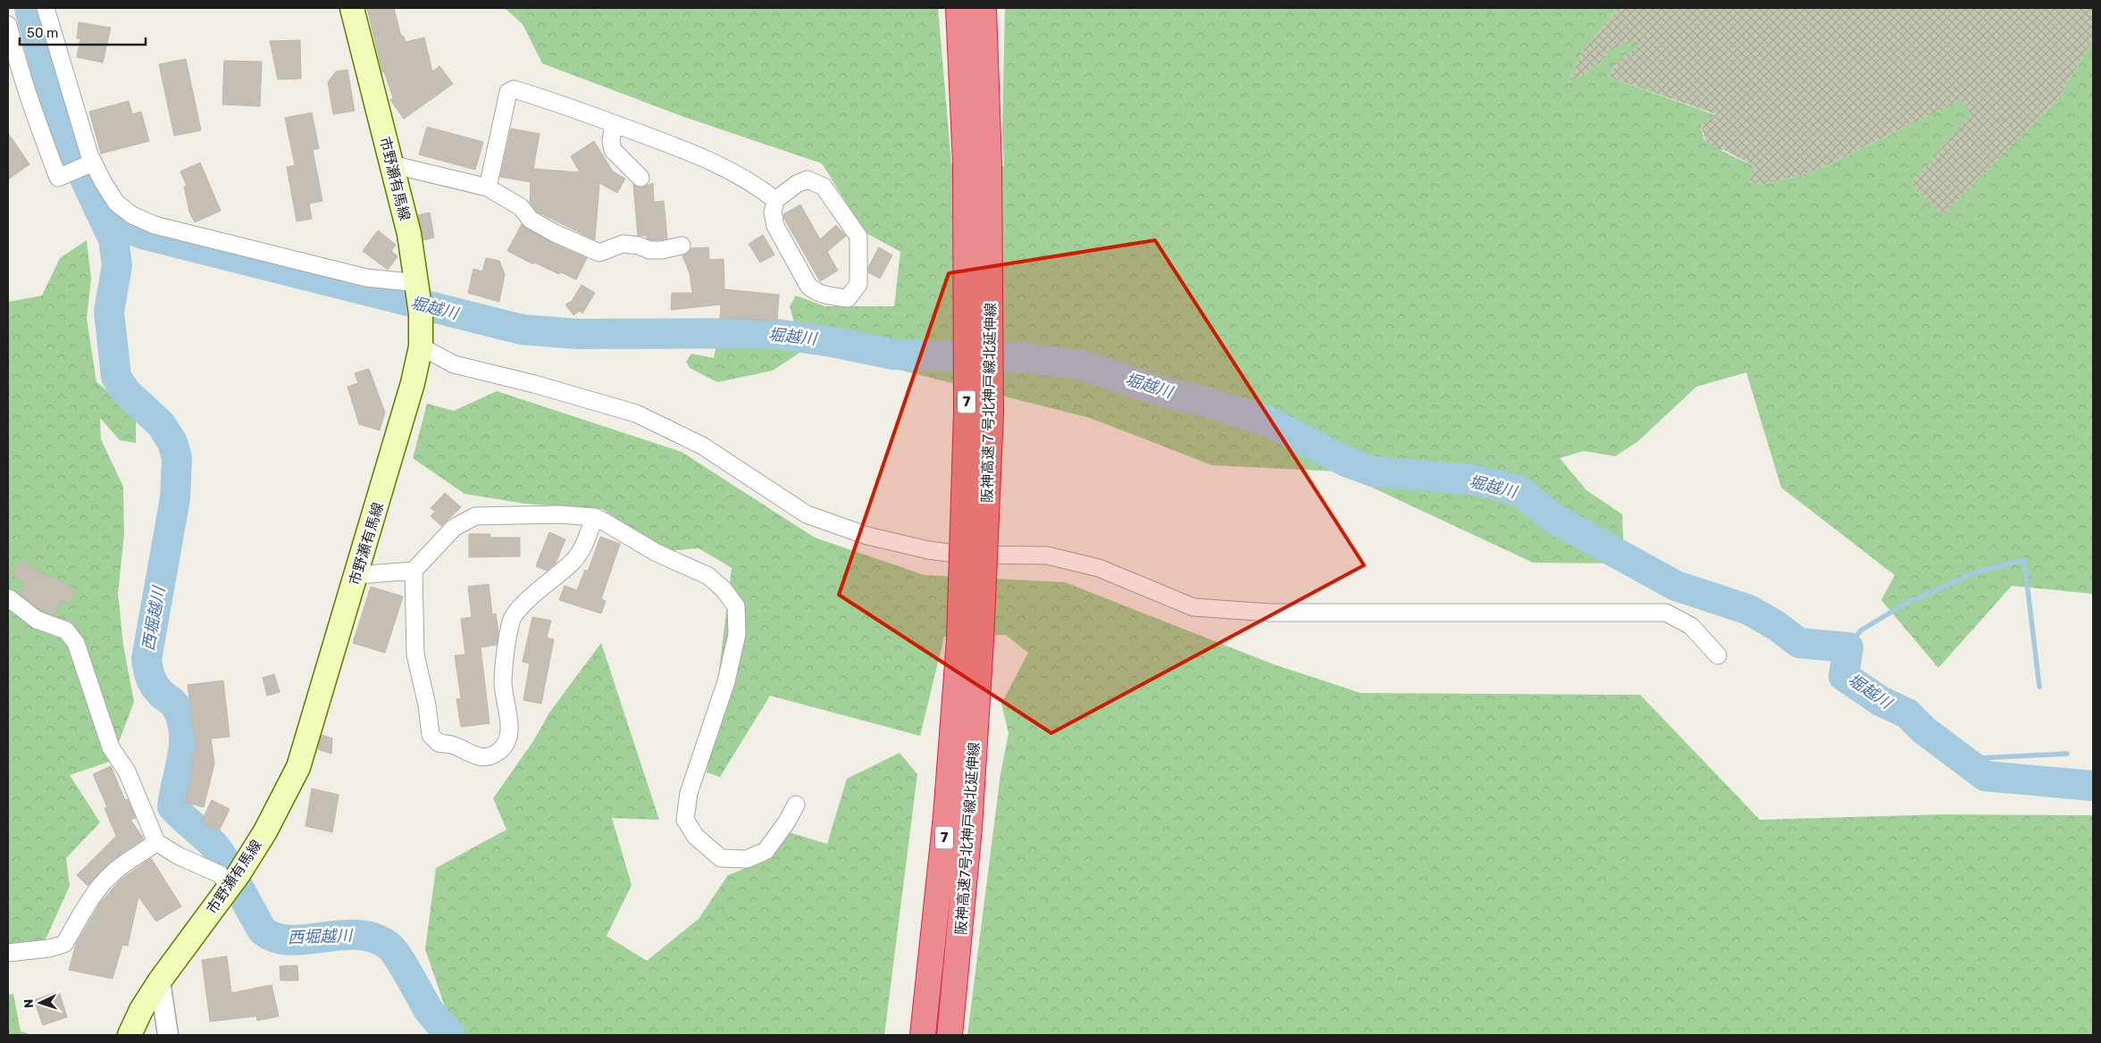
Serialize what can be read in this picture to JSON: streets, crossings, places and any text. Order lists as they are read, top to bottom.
{
  "streets": {
    "highway": ["7", "阪神高速７号北神戸線北延伸線", "阪神高速7号北神戸線北延伸線"],
    "main road": ["市野瀬有馬線"]
  },
  "crossings": [
    ["7", "阪神高速７号北神戸線北延伸線"],
    ["阪神高速７号北神戸線北延伸線", "阪神高速7号北神戸線北延伸線"]
  ],
  "water": ["堀越川", "西堀越川"],
  "scale_bar": "50 m",
  "north": "left"
}
